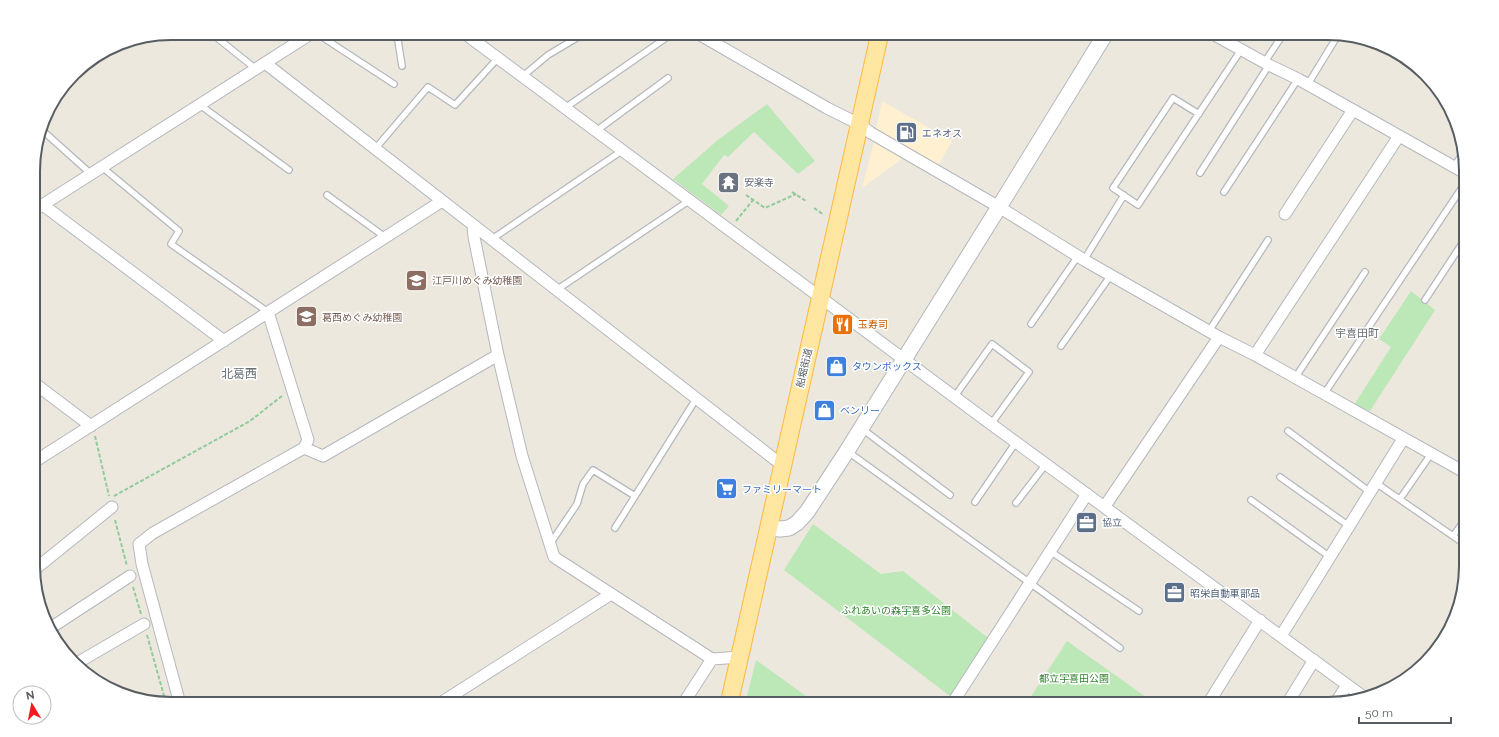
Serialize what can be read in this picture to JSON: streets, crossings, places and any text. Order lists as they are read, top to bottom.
{
  "streets": {
    "main road": ["船堀街道"]
  },
  "districts": ["宇喜田町", "北葛西"],
  "parks": ["ふれあいの森宇喜多公園", "都立宇喜田公園"],
  "places": {
    "fuel station": ["エネオス"],
    "temple": ["安楽寺"],
    "school or university": ["江戸川めぐみ幼稚園", "葛西めぐみ幼稚園"],
    "restaurant": ["玉寿司"],
    "shop": ["タウンボックス", "ベンリー"],
    "supermarket": ["ファミリーマート"],
    "office": ["協立", "昭栄自動車部品"]
  },
  "scale_bar": "50 m",
  "north": "top"
}
